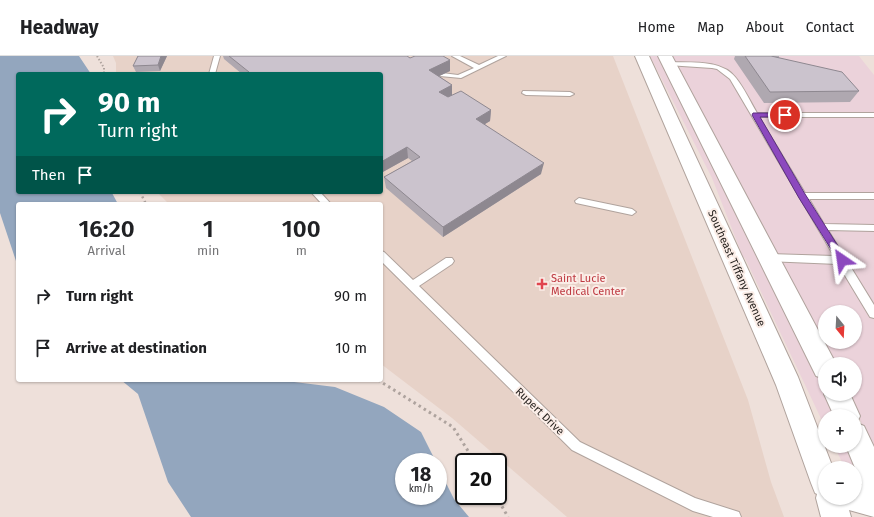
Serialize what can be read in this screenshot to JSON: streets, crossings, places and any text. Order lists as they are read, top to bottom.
{
  "streets": {
    "street": ["Southeast Tiffany Avenue"],
    "lane": ["Rupert Drive"]
  },
  "places": {
    "health": ["Saint Lucie Medical Center"]
  },
  "north": "bottom",
  "page": {
    "header": "Headway",
    "nav": [
      "Home",
      "Map",
      "About",
      "Contact"
    ],
    "turn": ["90 m", "Turn right"],
    "then": "Then",
    "eta": [
      "16:20",
      "Arrival",
      "1",
      "min",
      "100",
      "m"
    ],
    "list": [
      {
        "name": "Turn right",
        "value": "90 m"
      },
      {
        "name": "Arrive at destination",
        "value": "10 m"
      }
    ],
    "map_buttons": ["+", "−"],
    "speed": "18 km/h",
    "limit": "20"
  }
}
